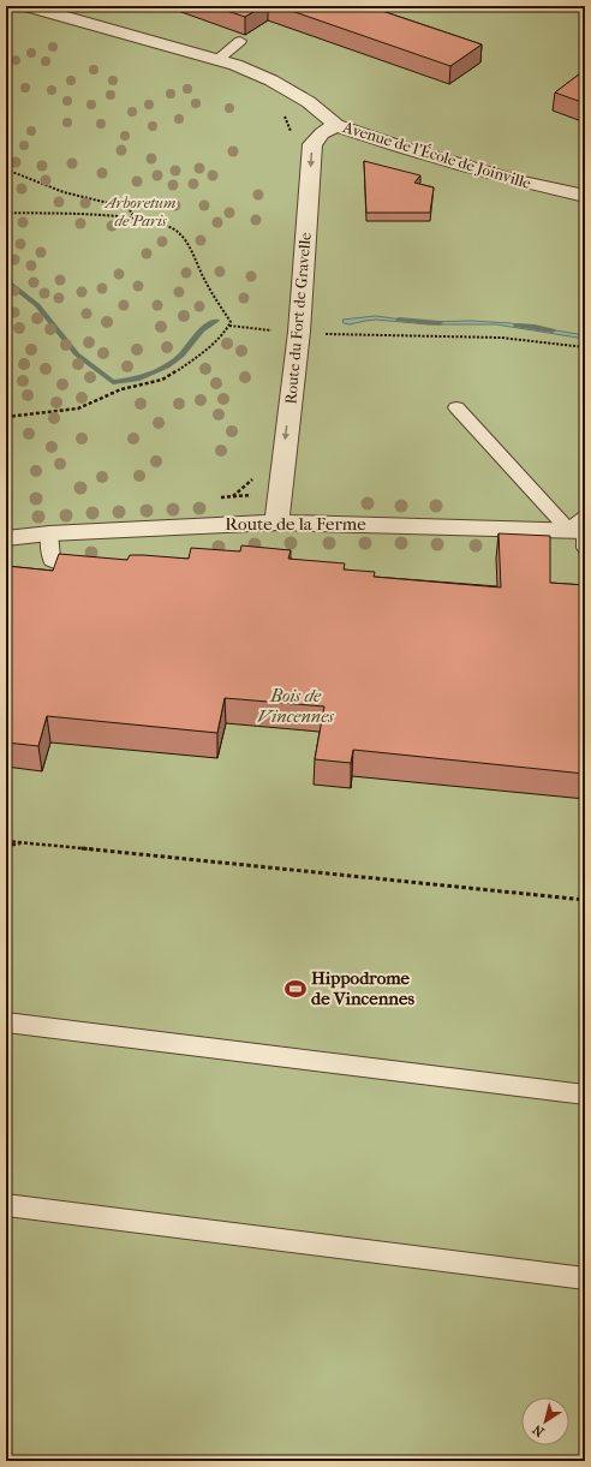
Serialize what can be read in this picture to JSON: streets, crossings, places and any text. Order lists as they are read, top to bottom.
{
  "streets": {
    "street": ["Avenue de l'École de Joinville", "Route du Fort de Gravelle", "Route de la Ferme"]
  },
  "crossings": [
    ["Avenue de l'École de Joinville", "Route du Fort de Gravelle"],
    ["Route du Fort de Gravelle", "Route de la Ferme"]
  ],
  "one_way": ["Route du Fort de Gravelle"],
  "parks": ["Arboretum de Paris", "Bois de Vincennes"],
  "places": {
    "sports": ["Hippodrome de Vincennes"]
  },
  "north": "bottom left"
}
